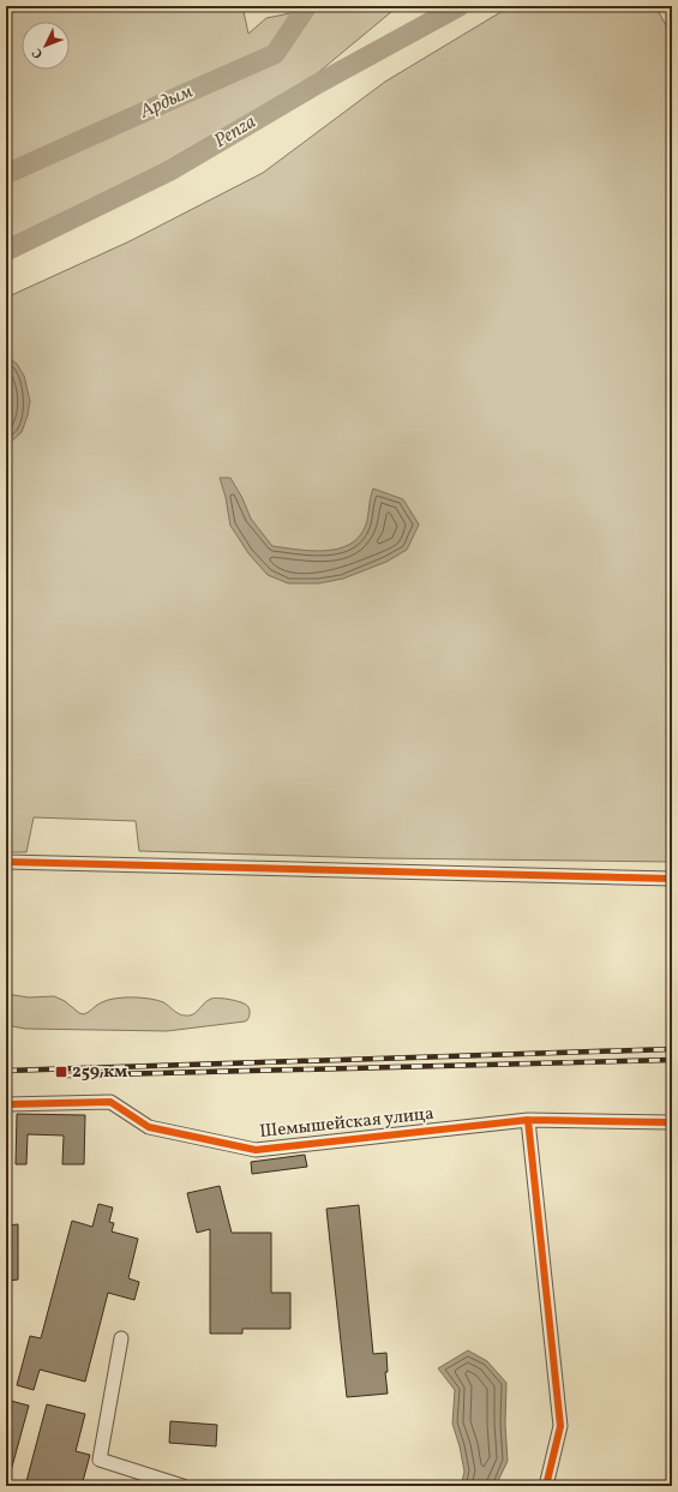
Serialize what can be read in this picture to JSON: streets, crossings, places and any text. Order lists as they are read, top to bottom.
{
  "streets": {
    "street": ["Шемышейская улица"]
  },
  "water": ["Ардым", "Penza"],
  "places": {
    "transit": ["259 км"]
  },
  "north": "bottom left"
}
